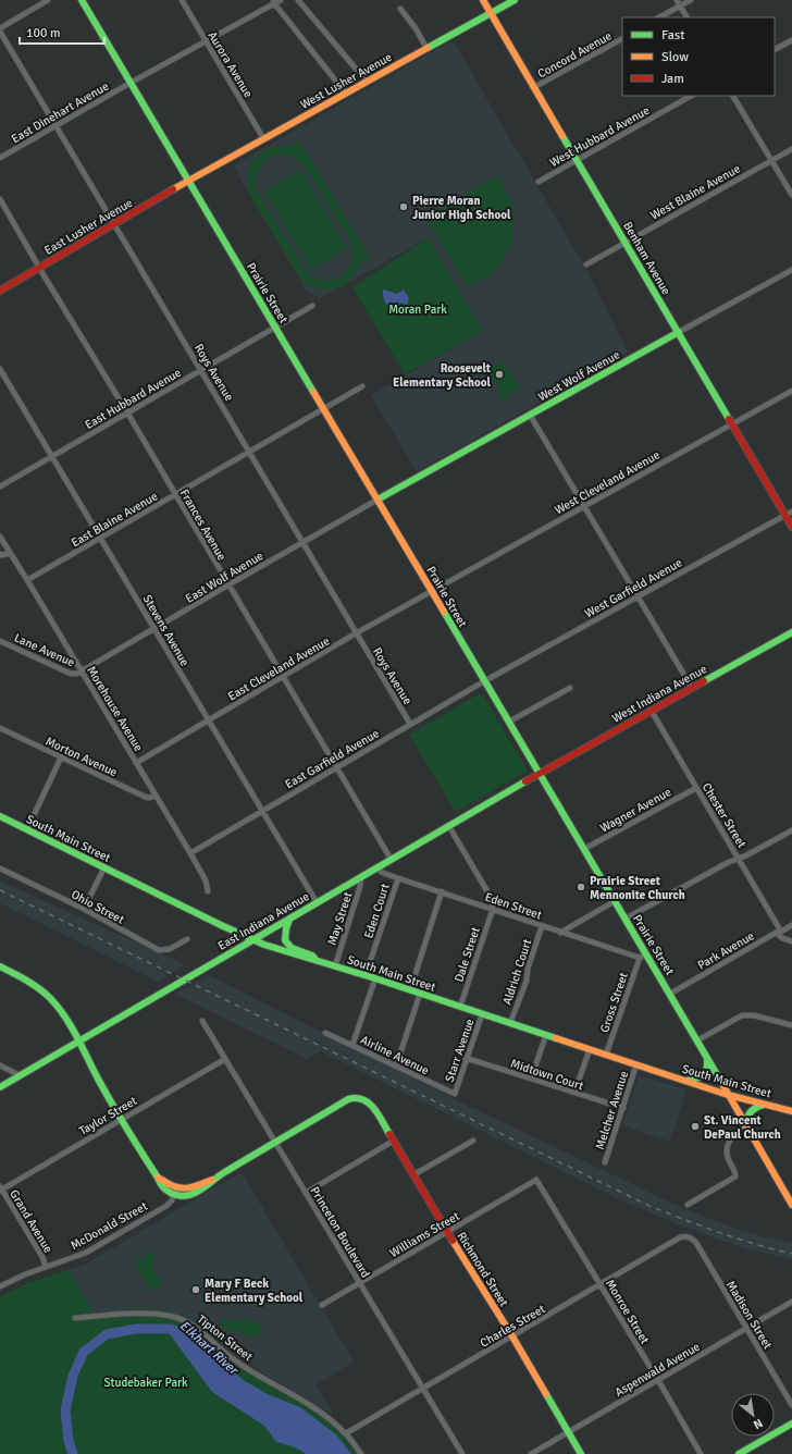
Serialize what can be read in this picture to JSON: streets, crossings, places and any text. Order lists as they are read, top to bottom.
{
  "streets": {
    "main road": [
      "West Lusher Avenue",
      "East Lusher Avenue",
      "Benham Avenue",
      "Prairie Street",
      "West Wolf Avenue",
      "West Indiana Avenue",
      "South Main Street",
      "East Indiana Avenue",
      "Richmond Street"
    ],
    "street": [
      "Concord Avenue",
      "Aurora Avenue",
      "East Dinehart Avenue",
      "West Hubbard Avenue",
      "West Blaine Avenue",
      "Roys Avenue",
      "East Hubbard Avenue",
      "West Cleveland Avenue",
      "East Blaine Avenue",
      "Frances Avenue",
      "East Wolf Avenue",
      "West Garfield Avenue",
      "Stevens Avenue",
      "Lane Avenue",
      "East Cleveland Avenue",
      "Morehouse Avenue",
      "Morton Avenue",
      "East Garfield Avenue",
      "Wagner Avenue",
      "Chester Street",
      "Eden Street",
      "Ohio Street",
      "Eden Court",
      "May Street",
      "Park Avenue",
      "Dale Street",
      "Aldrich Court",
      "Gross Street",
      "Starr Avenue",
      "Airline Avenue",
      "Midtown Court",
      "Melcher Avenue",
      "Taylor Street",
      "Grand Avenue",
      "McDonald Street",
      "Princeton Boulevard",
      "Williams Street",
      "Monroe Street",
      "Madison Street",
      "Charles Street",
      "Tipton Street",
      "Aspenwald Avenue"
    ]
  },
  "crossings": [
    ["Concord Avenue", "Benham Avenue"],
    ["Aurora Avenue", "West Lusher Avenue"],
    ["Aurora Avenue", "East Dinehart Avenue"],
    ["West Lusher Avenue", "East Lusher Avenue"],
    ["West Lusher Avenue", "Benham Avenue"],
    ["West Lusher Avenue", "Prairie Street"],
    ["East Dinehart Avenue", "Prairie Street"],
    ["East Dinehart Avenue", "Roys Avenue"],
    ["West Hubbard Avenue", "Benham Avenue"],
    ["West Blaine Avenue", "Benham Avenue"],
    ["East Lusher Avenue", "Prairie Street"],
    ["East Lusher Avenue", "Roys Avenue"],
    ["East Lusher Avenue", "Frances Avenue"],
    ["Benham Avenue", "West Wolf Avenue"],
    ["Benham Avenue", "West Cleveland Avenue"],
    ["Benham Avenue", "West Garfield Avenue"],
    ["Prairie Street", "West Wolf Avenue"],
    ["Prairie Street", "East Hubbard Avenue"],
    ["Prairie Street", "West Cleveland Avenue"],
    ["Prairie Street", "East Blaine Avenue"],
    ["Prairie Street", "East Wolf Avenue"],
    ["Prairie Street", "West Garfield Avenue"],
    ["Prairie Street", "East Cleveland Avenue"],
    ["Prairie Street", "West Indiana Avenue"],
    ["Prairie Street", "East Garfield Avenue"],
    ["Prairie Street", "Wagner Avenue"],
    ["Prairie Street", "South Main Street"],
    ["Prairie Street", "East Indiana Avenue"],
    ["Prairie Street", "Park Avenue"],
    ["Roys Avenue", "East Hubbard Avenue"],
    ["Roys Avenue", "East Blaine Avenue"],
    ["Roys Avenue", "East Wolf Avenue"],
    ["Roys Avenue", "East Cleveland Avenue"],
    ["Roys Avenue", "East Garfield Avenue"],
    ["West Wolf Avenue", "East Wolf Avenue"],
    ["East Hubbard Avenue", "Frances Avenue"],
    ["East Hubbard Avenue", "Stevens Avenue"],
    ["West Cleveland Avenue", "East Cleveland Avenue"],
    ["East Blaine Avenue", "Frances Avenue"],
    ["East Blaine Avenue", "Stevens Avenue"],
    ["East Blaine Avenue", "Morehouse Avenue"],
    ["Frances Avenue", "East Wolf Avenue"],
    ["Frances Avenue", "East Cleveland Avenue"],
    ["Frances Avenue", "East Garfield Avenue"],
    ["Frances Avenue", "East Indiana Avenue"],
    ["East Wolf Avenue", "Stevens Avenue"],
    ["East Wolf Avenue", "Lane Avenue"],
    ["East Wolf Avenue", "Morehouse Avenue"],
    ["West Garfield Avenue", "East Garfield Avenue"],
    ["Stevens Avenue", "East Cleveland Avenue"],
    ["Stevens Avenue", "East Garfield Avenue"],
    ["Stevens Avenue", "East Indiana Avenue"],
    ["Lane Avenue", "Morehouse Avenue"],
    ["East Cleveland Avenue", "Morehouse Avenue"],
    ["West Indiana Avenue", "Chester Street"],
    ["West Indiana Avenue", "East Indiana Avenue"],
    ["Morehouse Avenue", "Morton Avenue"],
    ["Morehouse Avenue", "East Garfield Avenue"],
    ["Wagner Avenue", "Chester Street"],
    ["Chester Street", "Park Avenue"],
    ["South Main Street", "Eden Court"],
    ["South Main Street", "May Street"],
    ["South Main Street", "East Indiana Avenue"],
    ["South Main Street", "Dale Street"],
    ["South Main Street", "Aldrich Court"],
    ["South Main Street", "Gross Street"],
    ["South Main Street", "Starr Avenue"],
    ["South Main Street", "Melcher Avenue"],
    ["Eden Street", "Eden Court"],
    ["Eden Street", "East Indiana Avenue"],
    ["Eden Street", "Dale Street"],
    ["Eden Street", "Aldrich Court"],
    ["Eden Street", "Gross Street"],
    ["May Street", "East Indiana Avenue"],
    ["Starr Avenue", "Airline Avenue"],
    ["Starr Avenue", "Midtown Court"],
    ["Midtown Court", "Melcher Avenue"],
    ["Taylor Street", "Grand Avenue"],
    ["Taylor Street", "Princeton Boulevard"],
    ["Grand Avenue", "McDonald Street"],
    ["Princeton Boulevard", "Williams Street"],
    ["Princeton Boulevard", "Richmond Street"],
    ["Princeton Boulevard", "Charles Street"],
    ["Williams Street", "Richmond Street"],
    ["Williams Street", "Monroe Street"],
    ["Richmond Street", "Charles Street"],
    ["Richmond Street", "Aspenwald Avenue"],
    ["Monroe Street", "Charles Street"],
    ["Monroe Street", "Aspenwald Avenue"],
    ["Madison Street", "Charles Street"],
    ["Madison Street", "Aspenwald Avenue"],
    ["Charles Street", "Tipton Street"]
  ],
  "water": ["Elkhart River"],
  "parks": ["Moran Park", "Studebaker Park"],
  "places": [
    "Pierre Moran Junior High School",
    "Roosevelt Elementary School",
    "Prairie Street Mennonite Church",
    "St. Vincent DePaul Church",
    "Mary F Beck Elementary School"
  ],
  "legend": ["Fast", "Slow", "Jam"],
  "scale_bar": "100 m",
  "north": "bottom right"
}
